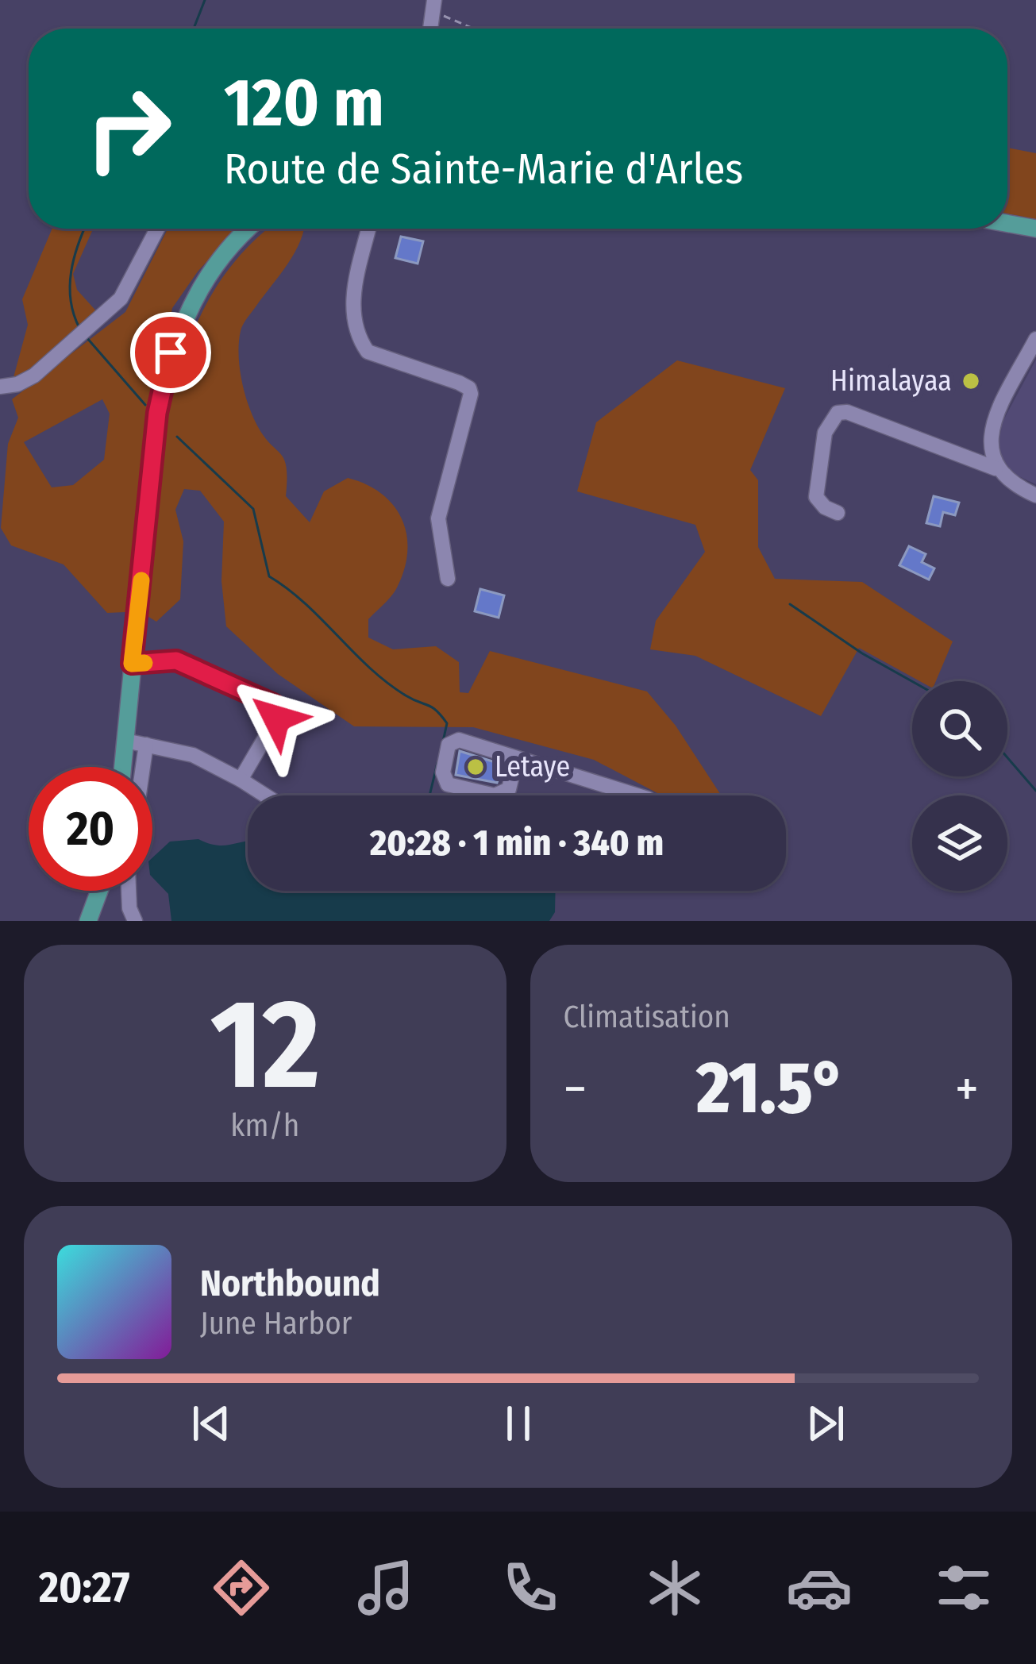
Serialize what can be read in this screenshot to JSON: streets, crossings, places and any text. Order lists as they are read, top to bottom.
{
  "places": ["Himalayaa", "Letaye"],
  "page": {
    "turn": ["120 m", "Route de Sainte-Marie d'Arles"],
    "limit": "20",
    "trip": "20:28 · 1 min · 340 m",
    "tile": [
      ["12", "km/h"],
      "Climatisation"
    ],
    "heat": ["−", "21.5°", "+"],
    "song": ["Northbound", "June Harbor"],
    "tabs": "20:27"
  }
}
